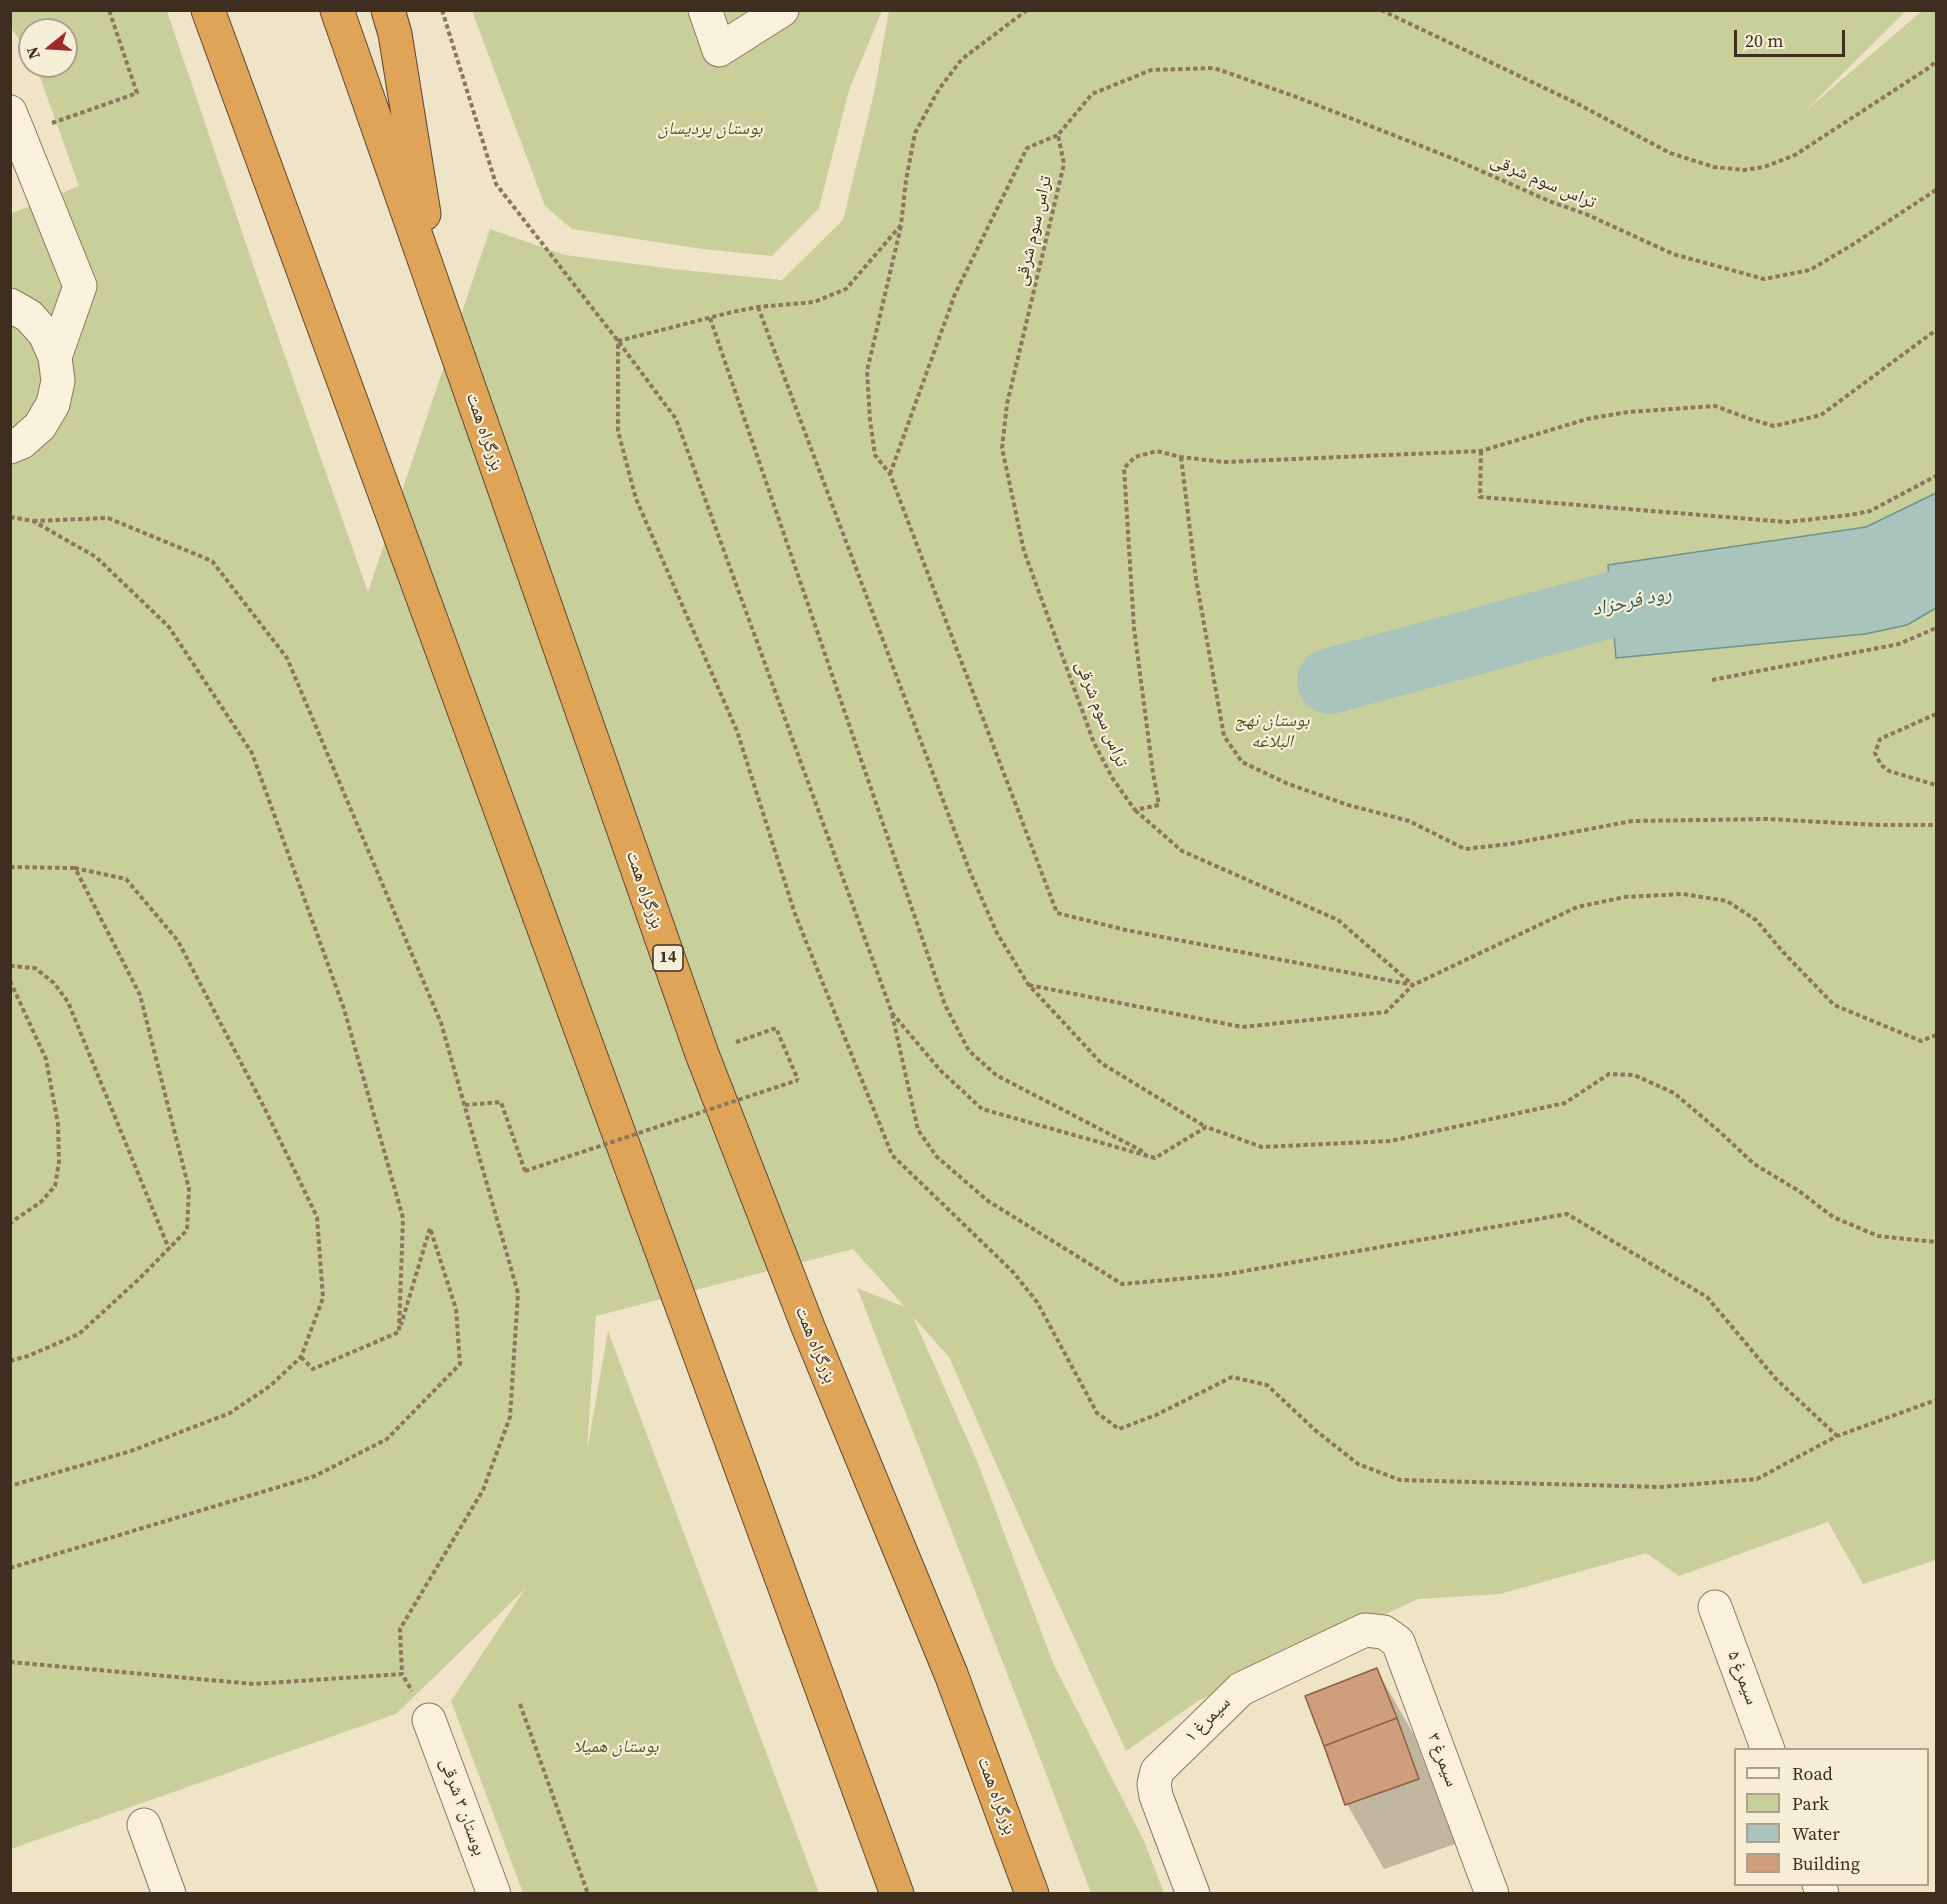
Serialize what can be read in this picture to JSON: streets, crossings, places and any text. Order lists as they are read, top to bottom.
{
  "streets": {
    "highway": ["بزرگراه همت", "14"],
    "street": [
      "سیمرغ ۵",
      "سیمرغ ۱",
      "سیمرغ ۳",
      "بوستان ۳ شرقی"
    ],
    "path": ["تراس سوم شرقی"]
  },
  "crossings": [
    ["سیمرغ ۱", "سیمرغ ۳"]
  ],
  "water": ["رود فرحزاد"],
  "parks": ["بوستان پردیسان", "بوستان نهج البلاغه", "بوستان همیلا"],
  "legend": [
    "Road",
    "Park",
    "Water",
    "Building"
  ],
  "scale_bar": "20 m",
  "north": "left"
}
